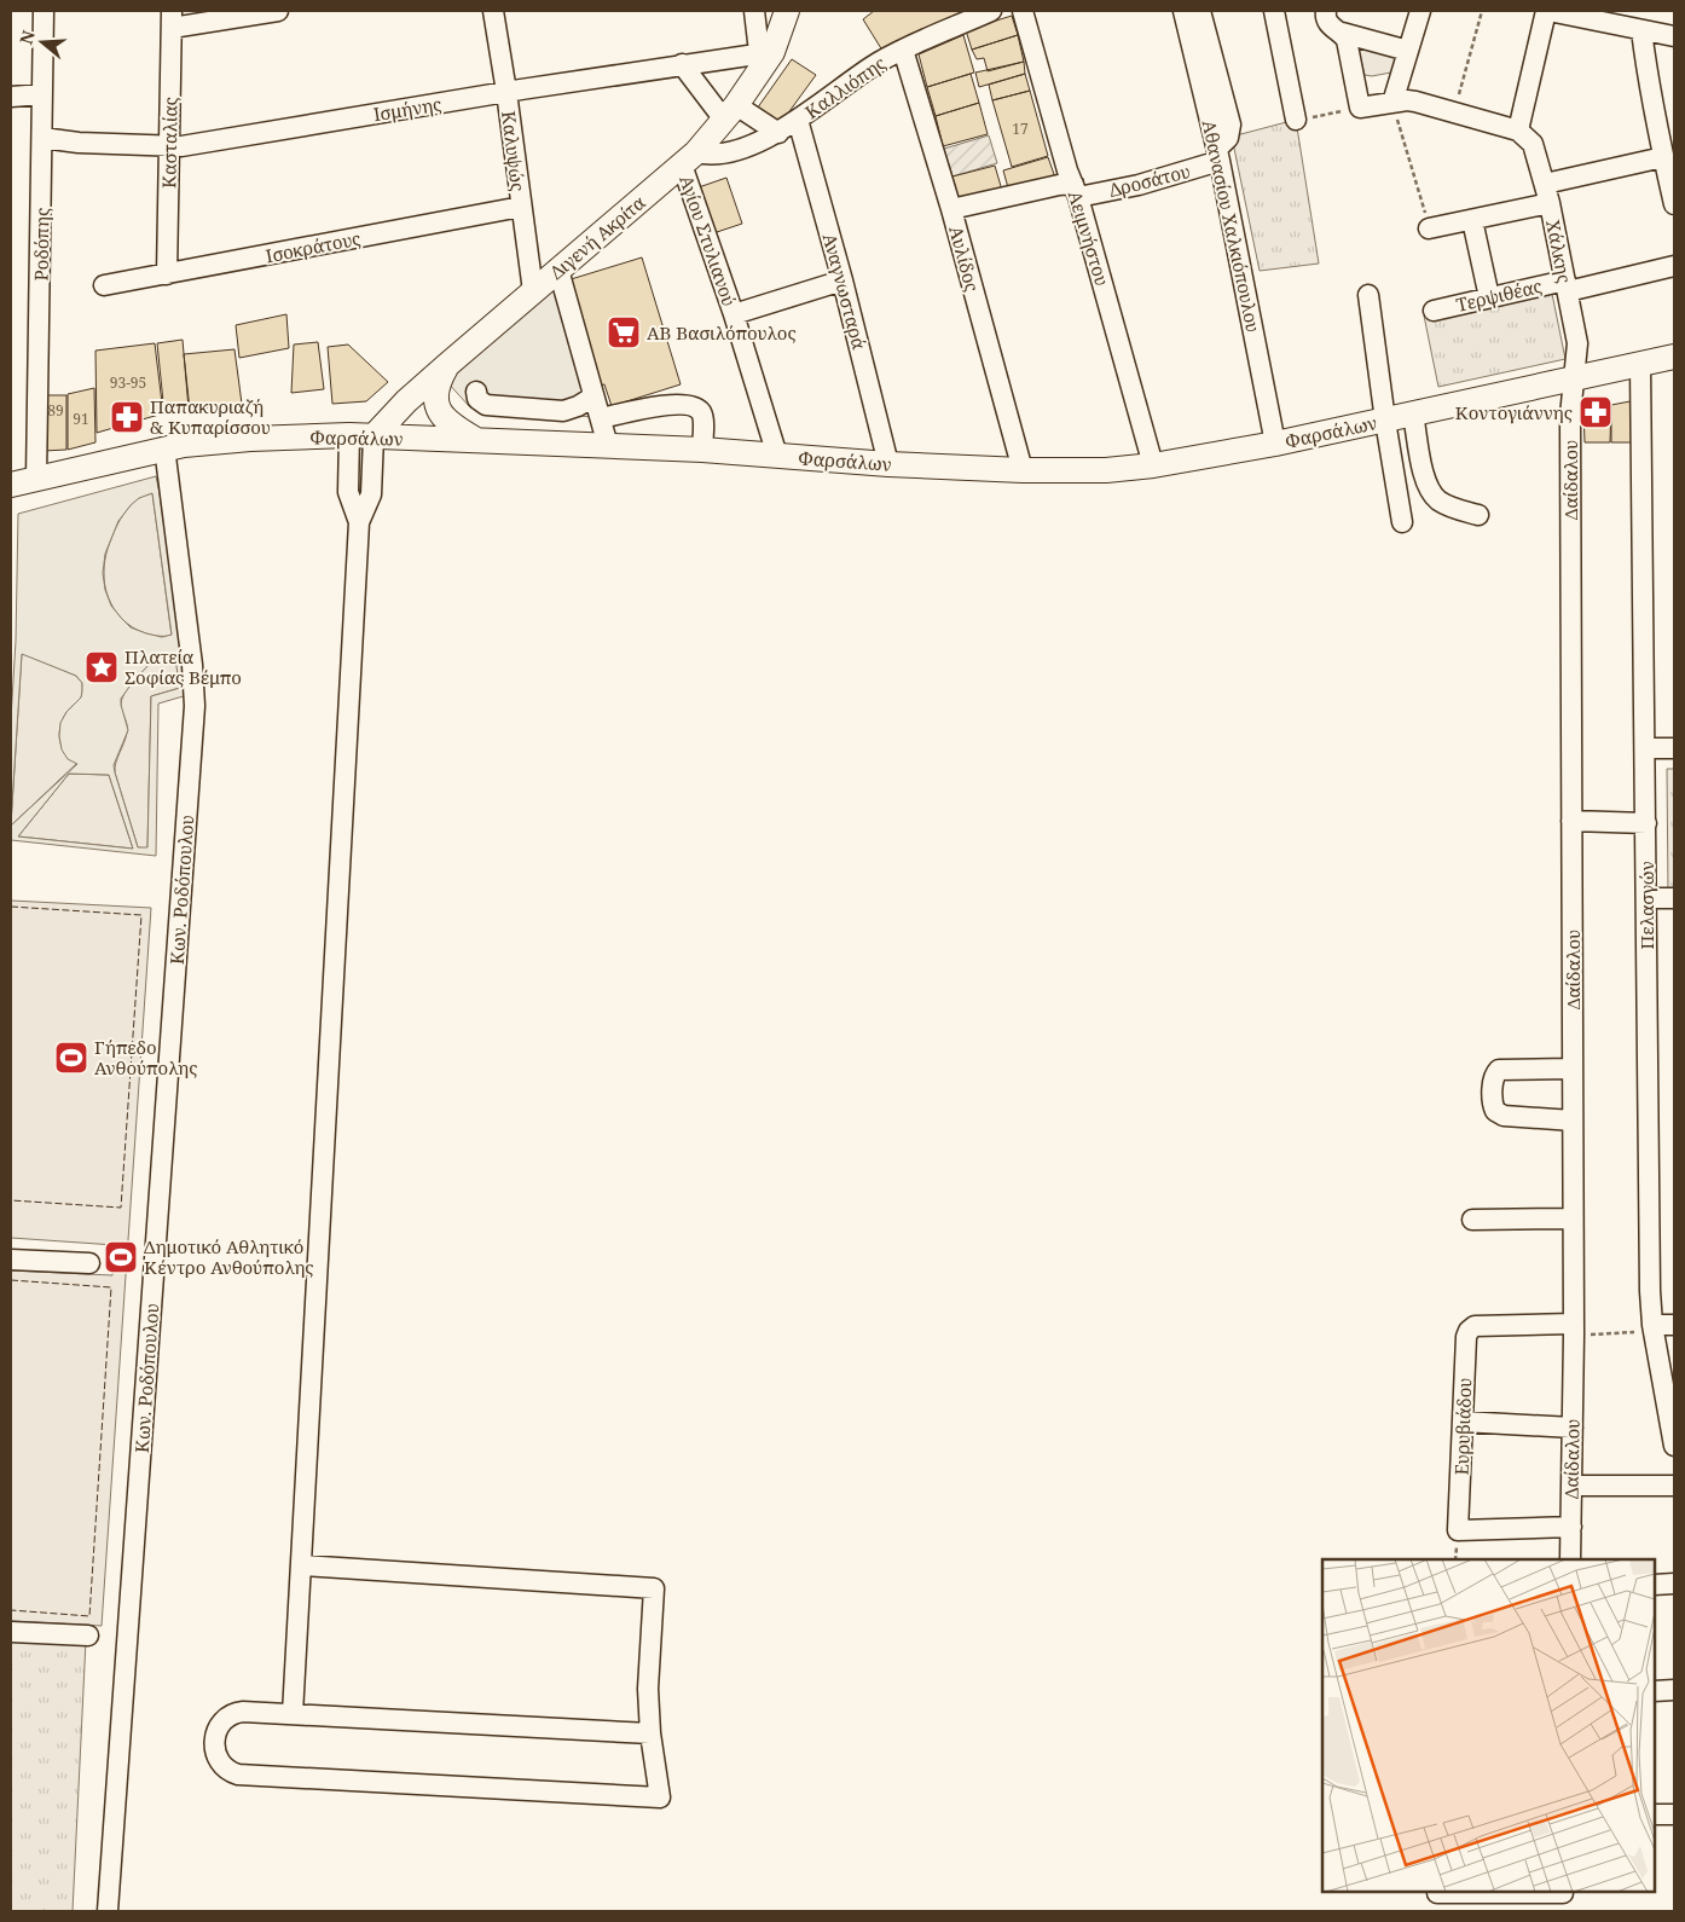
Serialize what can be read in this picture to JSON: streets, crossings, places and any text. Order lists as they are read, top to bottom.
{
  "streets": {
    "main road": ["Διγενή Ακρίτα", "Φαρσάλων"],
    "street": [
      "Καλλιόπης",
      "Ισμήνης",
      "Κασταλίας",
      "Καλυψώς",
      "Δροσάτου",
      "Αθανασίου Χαλκιόπουλου",
      "Αειμνήστου",
      "Αγίου Στυλιανού",
      "Ροδόπης",
      "Ισοκράτους",
      "Χάλκης",
      "Αυλίδος",
      "Αναγνωσταρά",
      "Τερψιθέας",
      "Δαίδαλου",
      "Κων. Ροδόπουλου",
      "Πελασγών",
      "Ευρυβιάδου"
    ]
  },
  "crossings": [
    ["Καλλιόπης", "Διγενή Ακρίτα"],
    ["Καλλιόπης", "Αγίου Στυλιανού"],
    ["Καλλιόπης", "Αυλίδος"],
    ["Καλλιόπης", "Αναγνωσταρά"],
    ["Ισμήνης", "Κασταλίας"],
    ["Ισμήνης", "Καλυψώς"],
    ["Ισμήνης", "Διγενή Ακρίτα"],
    ["Ισμήνης", "Ροδόπης"],
    ["Κασταλίας", "Ισοκράτους"],
    ["Καλυψώς", "Διγενή Ακρίτα"],
    ["Καλυψώς", "Ισοκράτους"],
    ["Δροσάτου", "Αθανασίου Χαλκιόπουλου"],
    ["Δροσάτου", "Αειμνήστου"],
    ["Δροσάτου", "Αυλίδος"],
    ["Αθανασίου Χαλκιόπουλου", "Φαρσάλων"],
    ["Διγενή Ακρίτα", "Αγίου Στυλιανού"],
    ["Διγενή Ακρίτα", "Φαρσάλων"],
    ["Αειμνήστου", "Φαρσάλων"],
    ["Αγίου Στυλιανού", "Φαρσάλων"],
    ["Ροδόπης", "Φαρσάλων"],
    ["Χάλκης", "Τερψιθέας"],
    ["Χάλκης", "Φαρσάλων"],
    ["Χάλκης", "Δαίδαλου"],
    ["Αυλίδος", "Φαρσάλων"],
    ["Αναγνωσταρά", "Φαρσάλων"],
    ["Φαρσάλων", "Δαίδαλου"],
    ["Φαρσάλων", "Κων. Ροδόπουλου"],
    ["Φαρσάλων", "Πελασγών"],
    ["Δαίδαλου", "Ευρυβιάδου"]
  ],
  "places": {
    "supermarket": ["ΑΒ Βασιλόπουλος"],
    "pharmacy": ["Κοντογιάννης", "Παπακυριαζή & Κυπαρίσσου"],
    "place": ["Πλατεία Σοφίας Βέμπο"],
    "sports": ["Γήπεδο Ανθούπολης", "Δημοτικό Αθλητικό Κέντρο Ανθούπολης"]
  },
  "house_numbers": [
    "17",
    "93-95",
    "89",
    "91"
  ],
  "north": "left"
}
